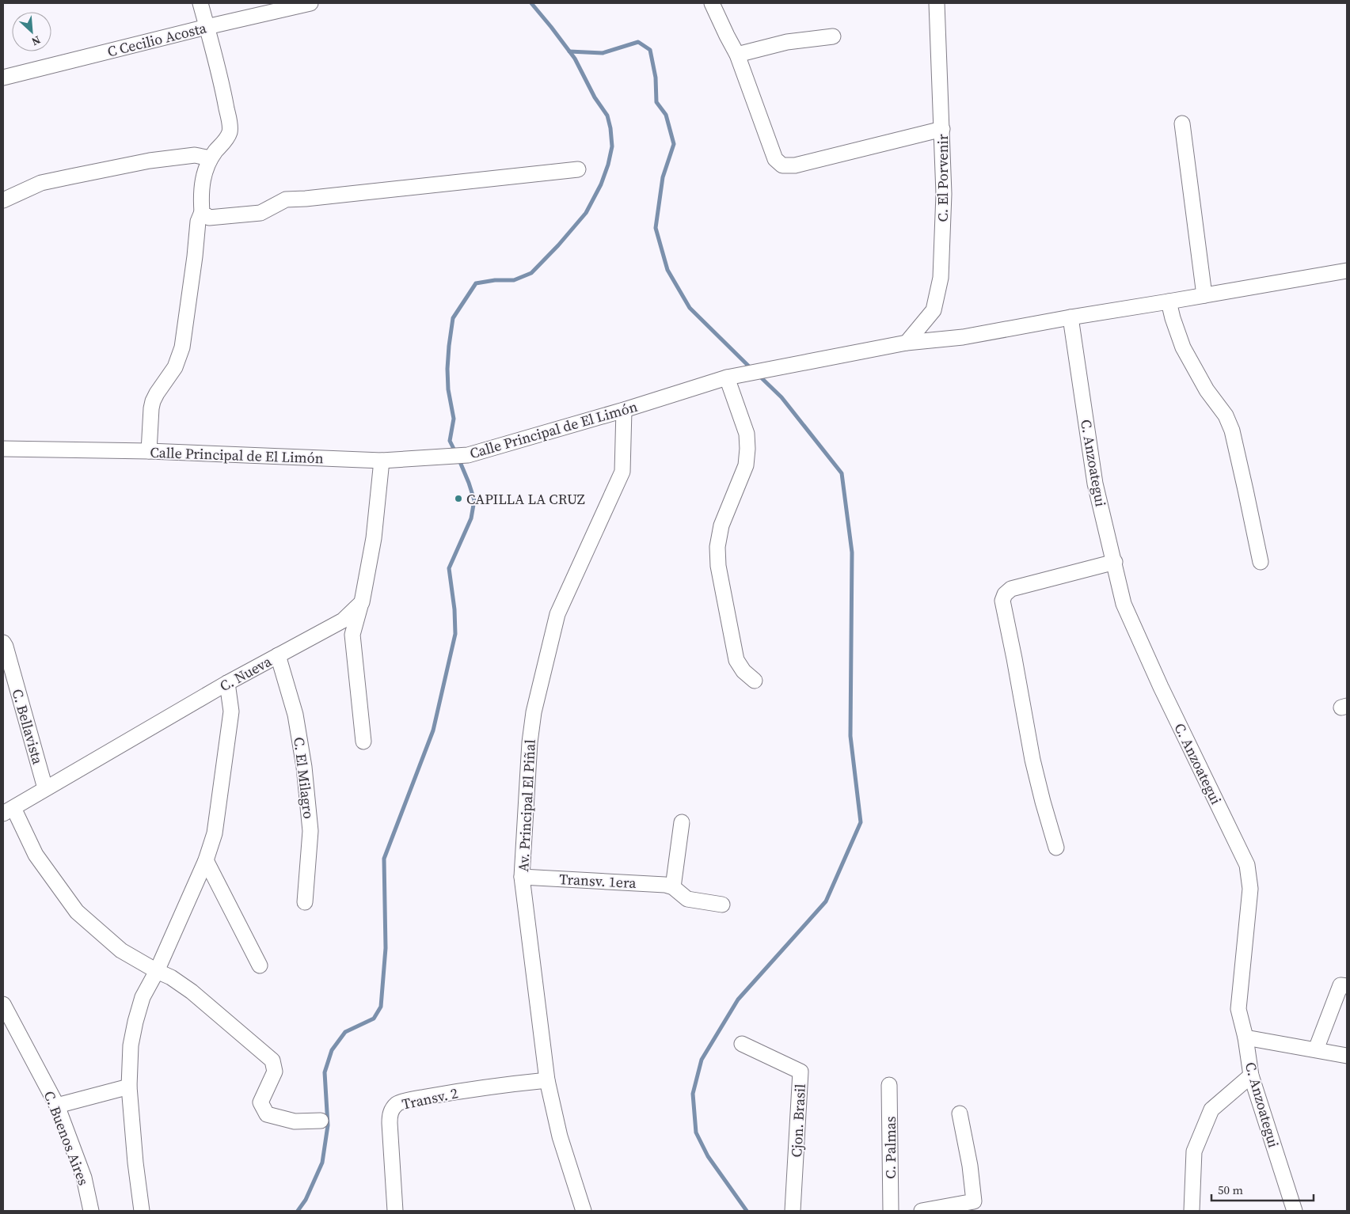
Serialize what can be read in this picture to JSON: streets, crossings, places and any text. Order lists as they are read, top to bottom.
{
  "streets": {
    "street": [
      "C Cecilio Acosta",
      "C. El Porvenir",
      "Calle Principal de El Limón",
      "C. Anzoategui",
      "C. Nueva",
      "C. Bellavista",
      "C. El Milagro",
      "Av. Principal El Piñal",
      "Transv. 1era",
      "Transv. 2",
      "Cjon. Brasil",
      "C. Buenos Aires",
      "C. Palmas"
    ]
  },
  "crossings": [
    ["C. El Porvenir", "Calle Principal de El Limón"],
    ["Calle Principal de El Limón", "C. Anzoategui"],
    ["Calle Principal de El Limón", "Av. Principal El Piñal"],
    ["C. Nueva", "C. Bellavista"],
    ["C. Nueva", "C. El Milagro"],
    ["Av. Principal El Piñal", "Transv. 1era"],
    ["Av. Principal El Piñal", "Transv. 2"]
  ],
  "places": ["CAPILLA LA CRUZ"],
  "scale_bar": "50 m",
  "north": "bottom right"
}
